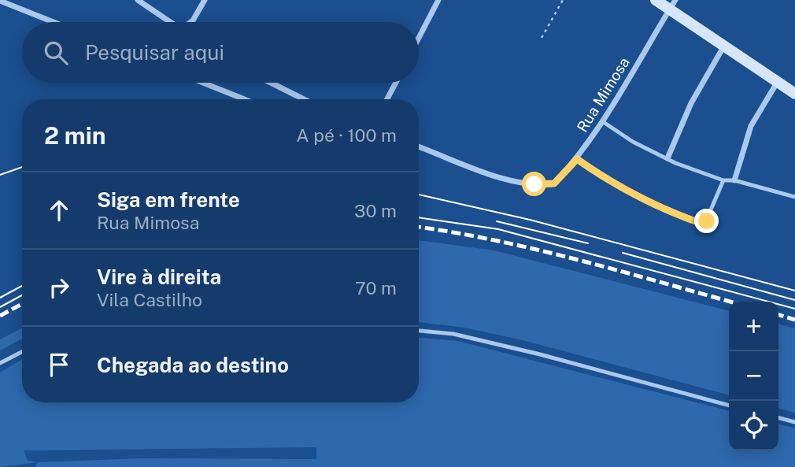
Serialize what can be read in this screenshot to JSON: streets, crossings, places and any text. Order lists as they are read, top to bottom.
{
  "streets": {
    "street": ["Rua Mimosa"]
  },
  "page": {
    "search": "Pesquisar aqui",
    "heading": ["2 min", "A pé · 100 m"],
    "list": [
      ["Siga em frente", "Rua Mimosa", "30 m"],
      ["Vire à direita", "Vila Castilho", "70 m"],
      "Chegada ao destino"
    ],
    "map_buttons": ["+", "−"]
  }
}
